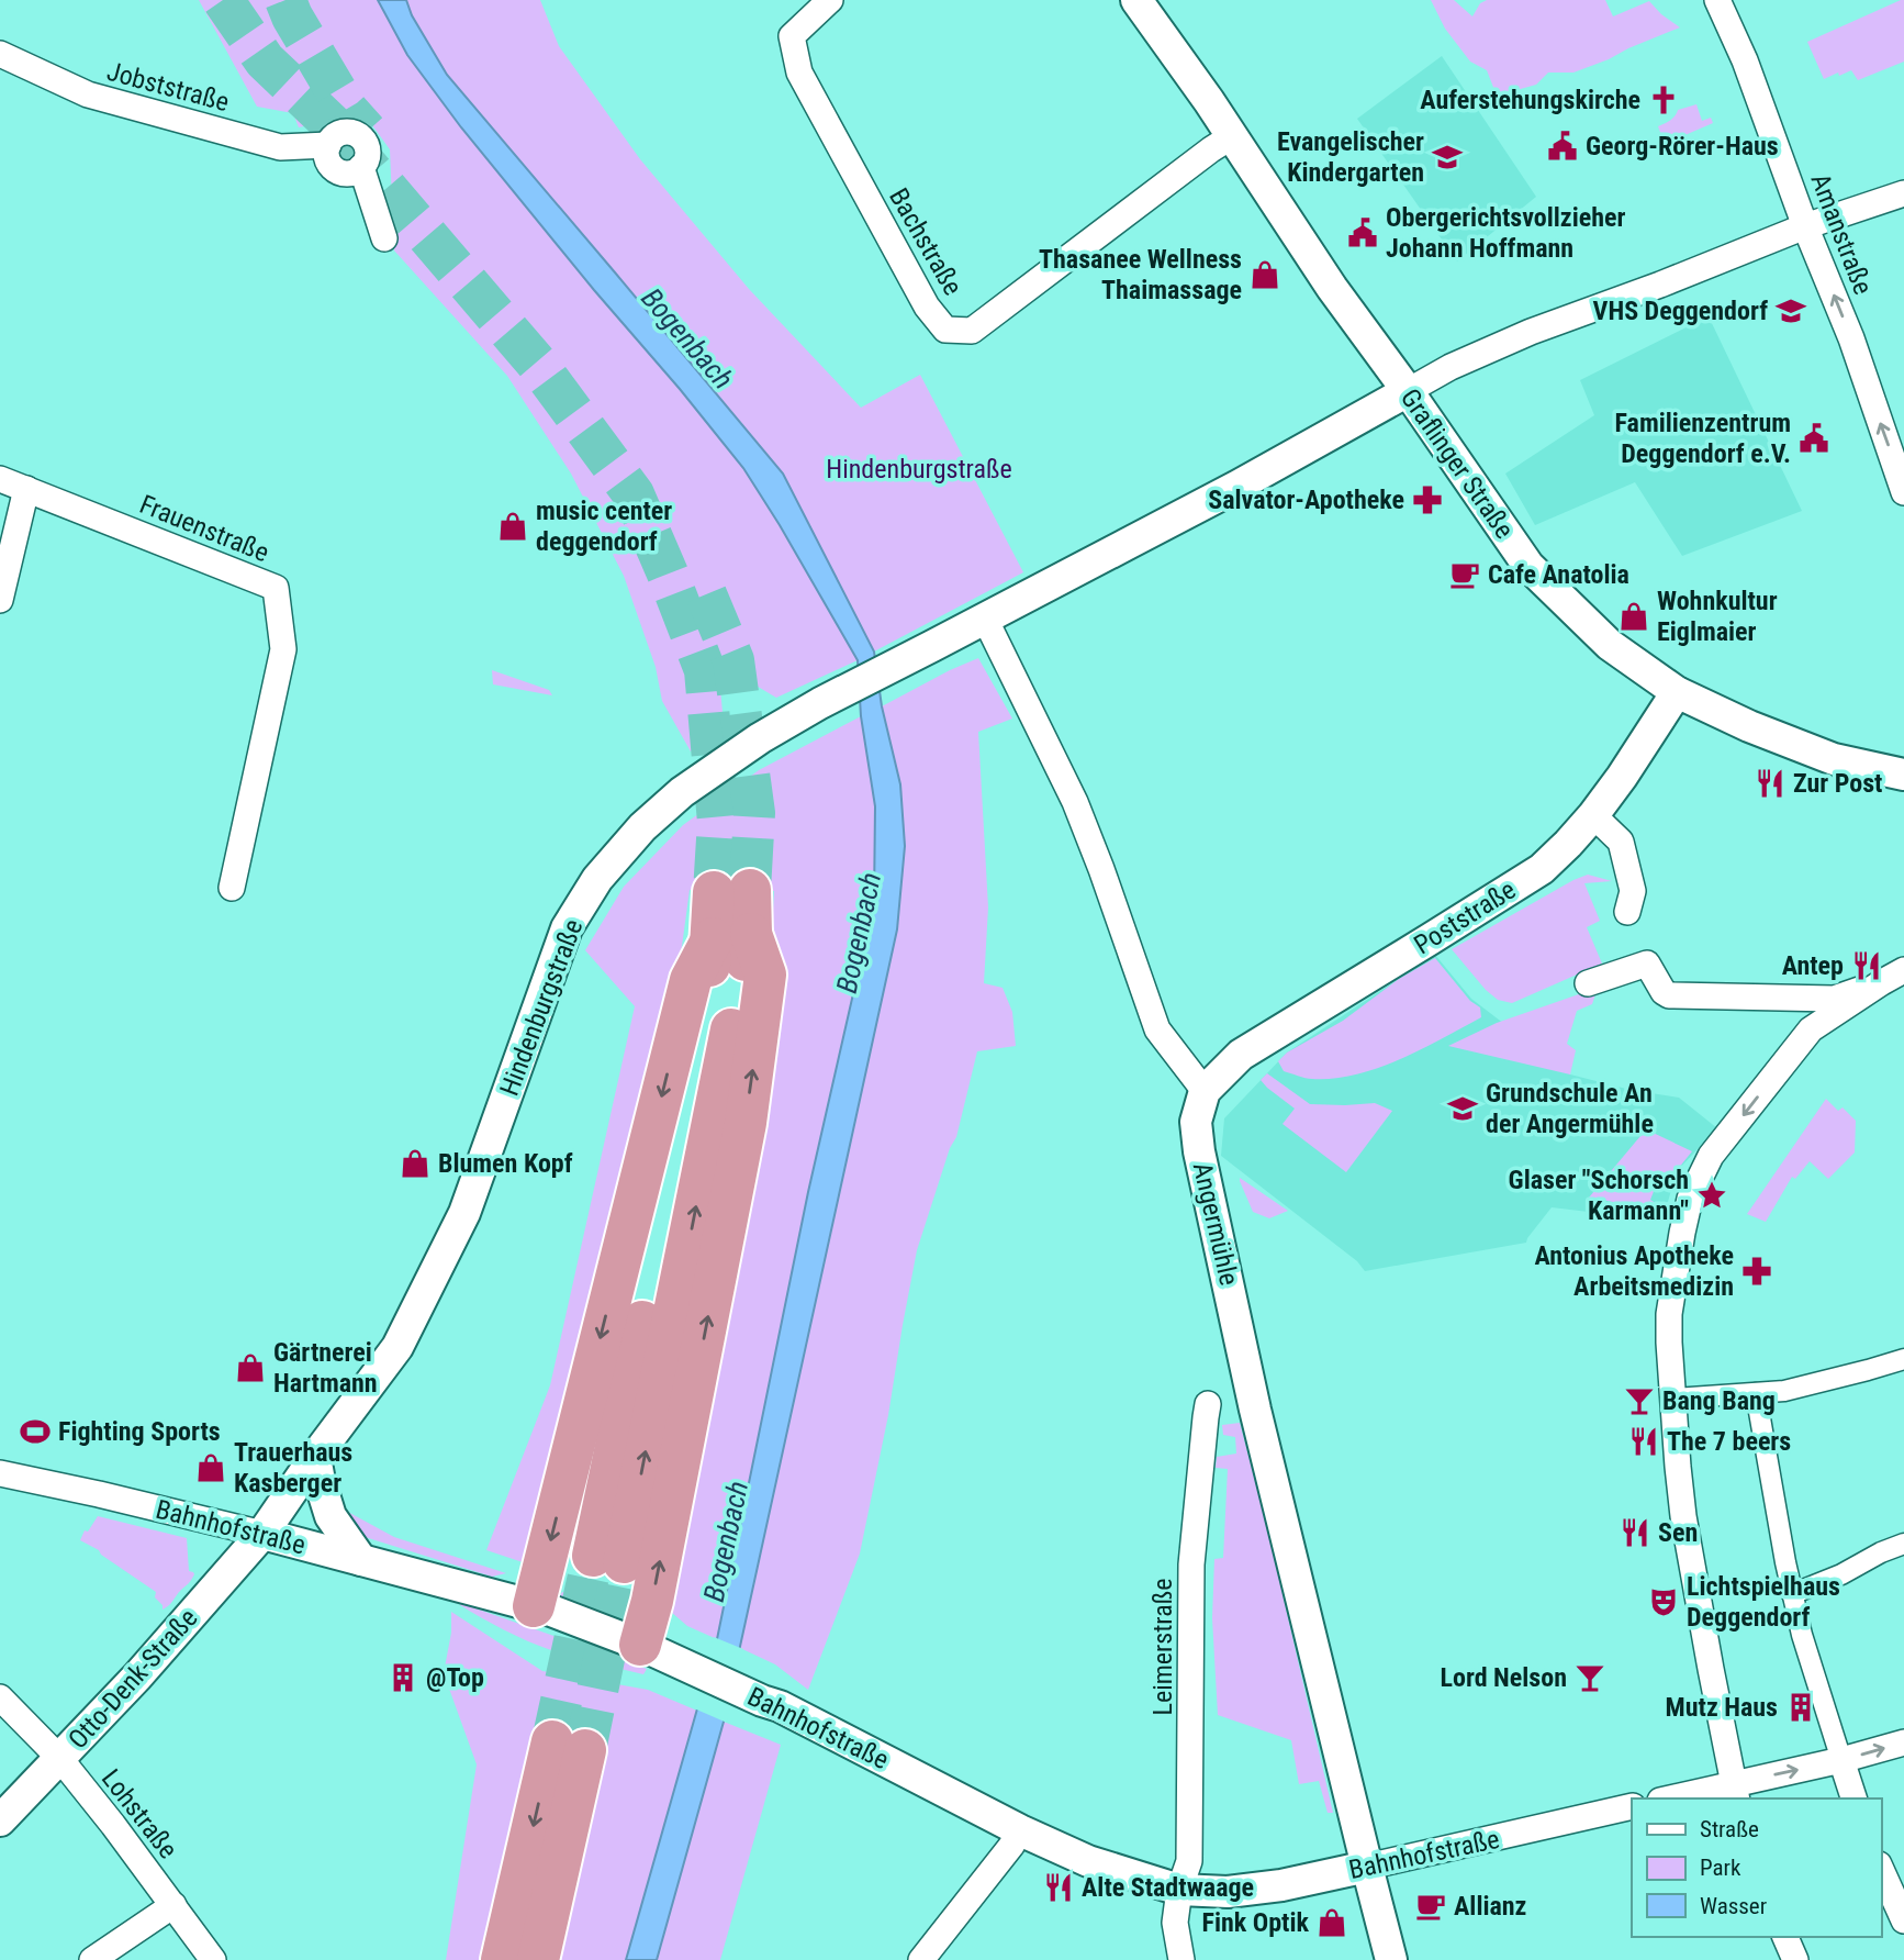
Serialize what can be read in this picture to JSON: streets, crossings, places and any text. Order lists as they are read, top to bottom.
{
  "streets": {
    "street": [
      "Jobststraße",
      "Amanstraße",
      "Bachstraße",
      "Graflinger Straße",
      "Frauenstraße",
      "Poststraße",
      "Hindenburgstraße",
      "Angermühle",
      "Bahnhofstraße",
      "Leimerstraße",
      "Otto-Denk-Straße",
      "Lohstraße"
    ]
  },
  "crossings": [
    ["Amanstraße", "Hindenburgstraße"],
    ["Bachstraße", "Graflinger Straße"],
    ["Graflinger Straße", "Poststraße"],
    ["Graflinger Straße", "Hindenburgstraße"],
    ["Poststraße", "Angermühle"],
    ["Hindenburgstraße", "Bahnhofstraße"],
    ["Hindenburgstraße", "Otto-Denk-Straße"],
    ["Angermühle", "Bahnhofstraße"],
    ["Bahnhofstraße", "Leimerstraße"],
    ["Bahnhofstraße", "Otto-Denk-Straße"],
    ["Otto-Denk-Straße", "Lohstraße"]
  ],
  "one_way": ["Amanstraße"],
  "water": ["Bogenbach"],
  "parks": ["Hindenburgstraße"],
  "places": {
    "church": ["Auferstehungskirche"],
    "public building": ["Georg-Rörer-Haus", "Obergerichtsvollzieher Johann Hoffmann", "Familienzentrum Deggendorf e.V."],
    "school or university": ["Evangelischer Kindergarten", "VHS Deggendorf", "Grundschule An der Angermühle"],
    "shop": [
      "Thasanee Wellness Thaimassage",
      "music center deggendorf",
      "Wohnkultur Eiglmaier",
      "Blumen Kopf",
      "Gärtnerei Hartmann",
      "Trauerhaus Kasberger",
      "Fink Optik"
    ],
    "pharmacy": ["Salvator-Apotheke", "Antonius Apotheke Arbeitsmedizin"],
    "cafe": ["Cafe Anatolia", "Allianz"],
    "restaurant": [
      "Zur Post",
      "Antep",
      "The 7 beers",
      "Sen",
      "Alte Stadtwaage"
    ],
    "place": ["Glaser \"Schorsch Karmann\""],
    "bar": ["Bang Bang", "Lord Nelson"],
    "sports": ["Fighting Sports"],
    "theatre": ["Lichtspielhaus Deggendorf"],
    "building": ["@Top", "Mutz Haus"]
  },
  "legend": ["Straße", "Park", "Wasser"]
}
